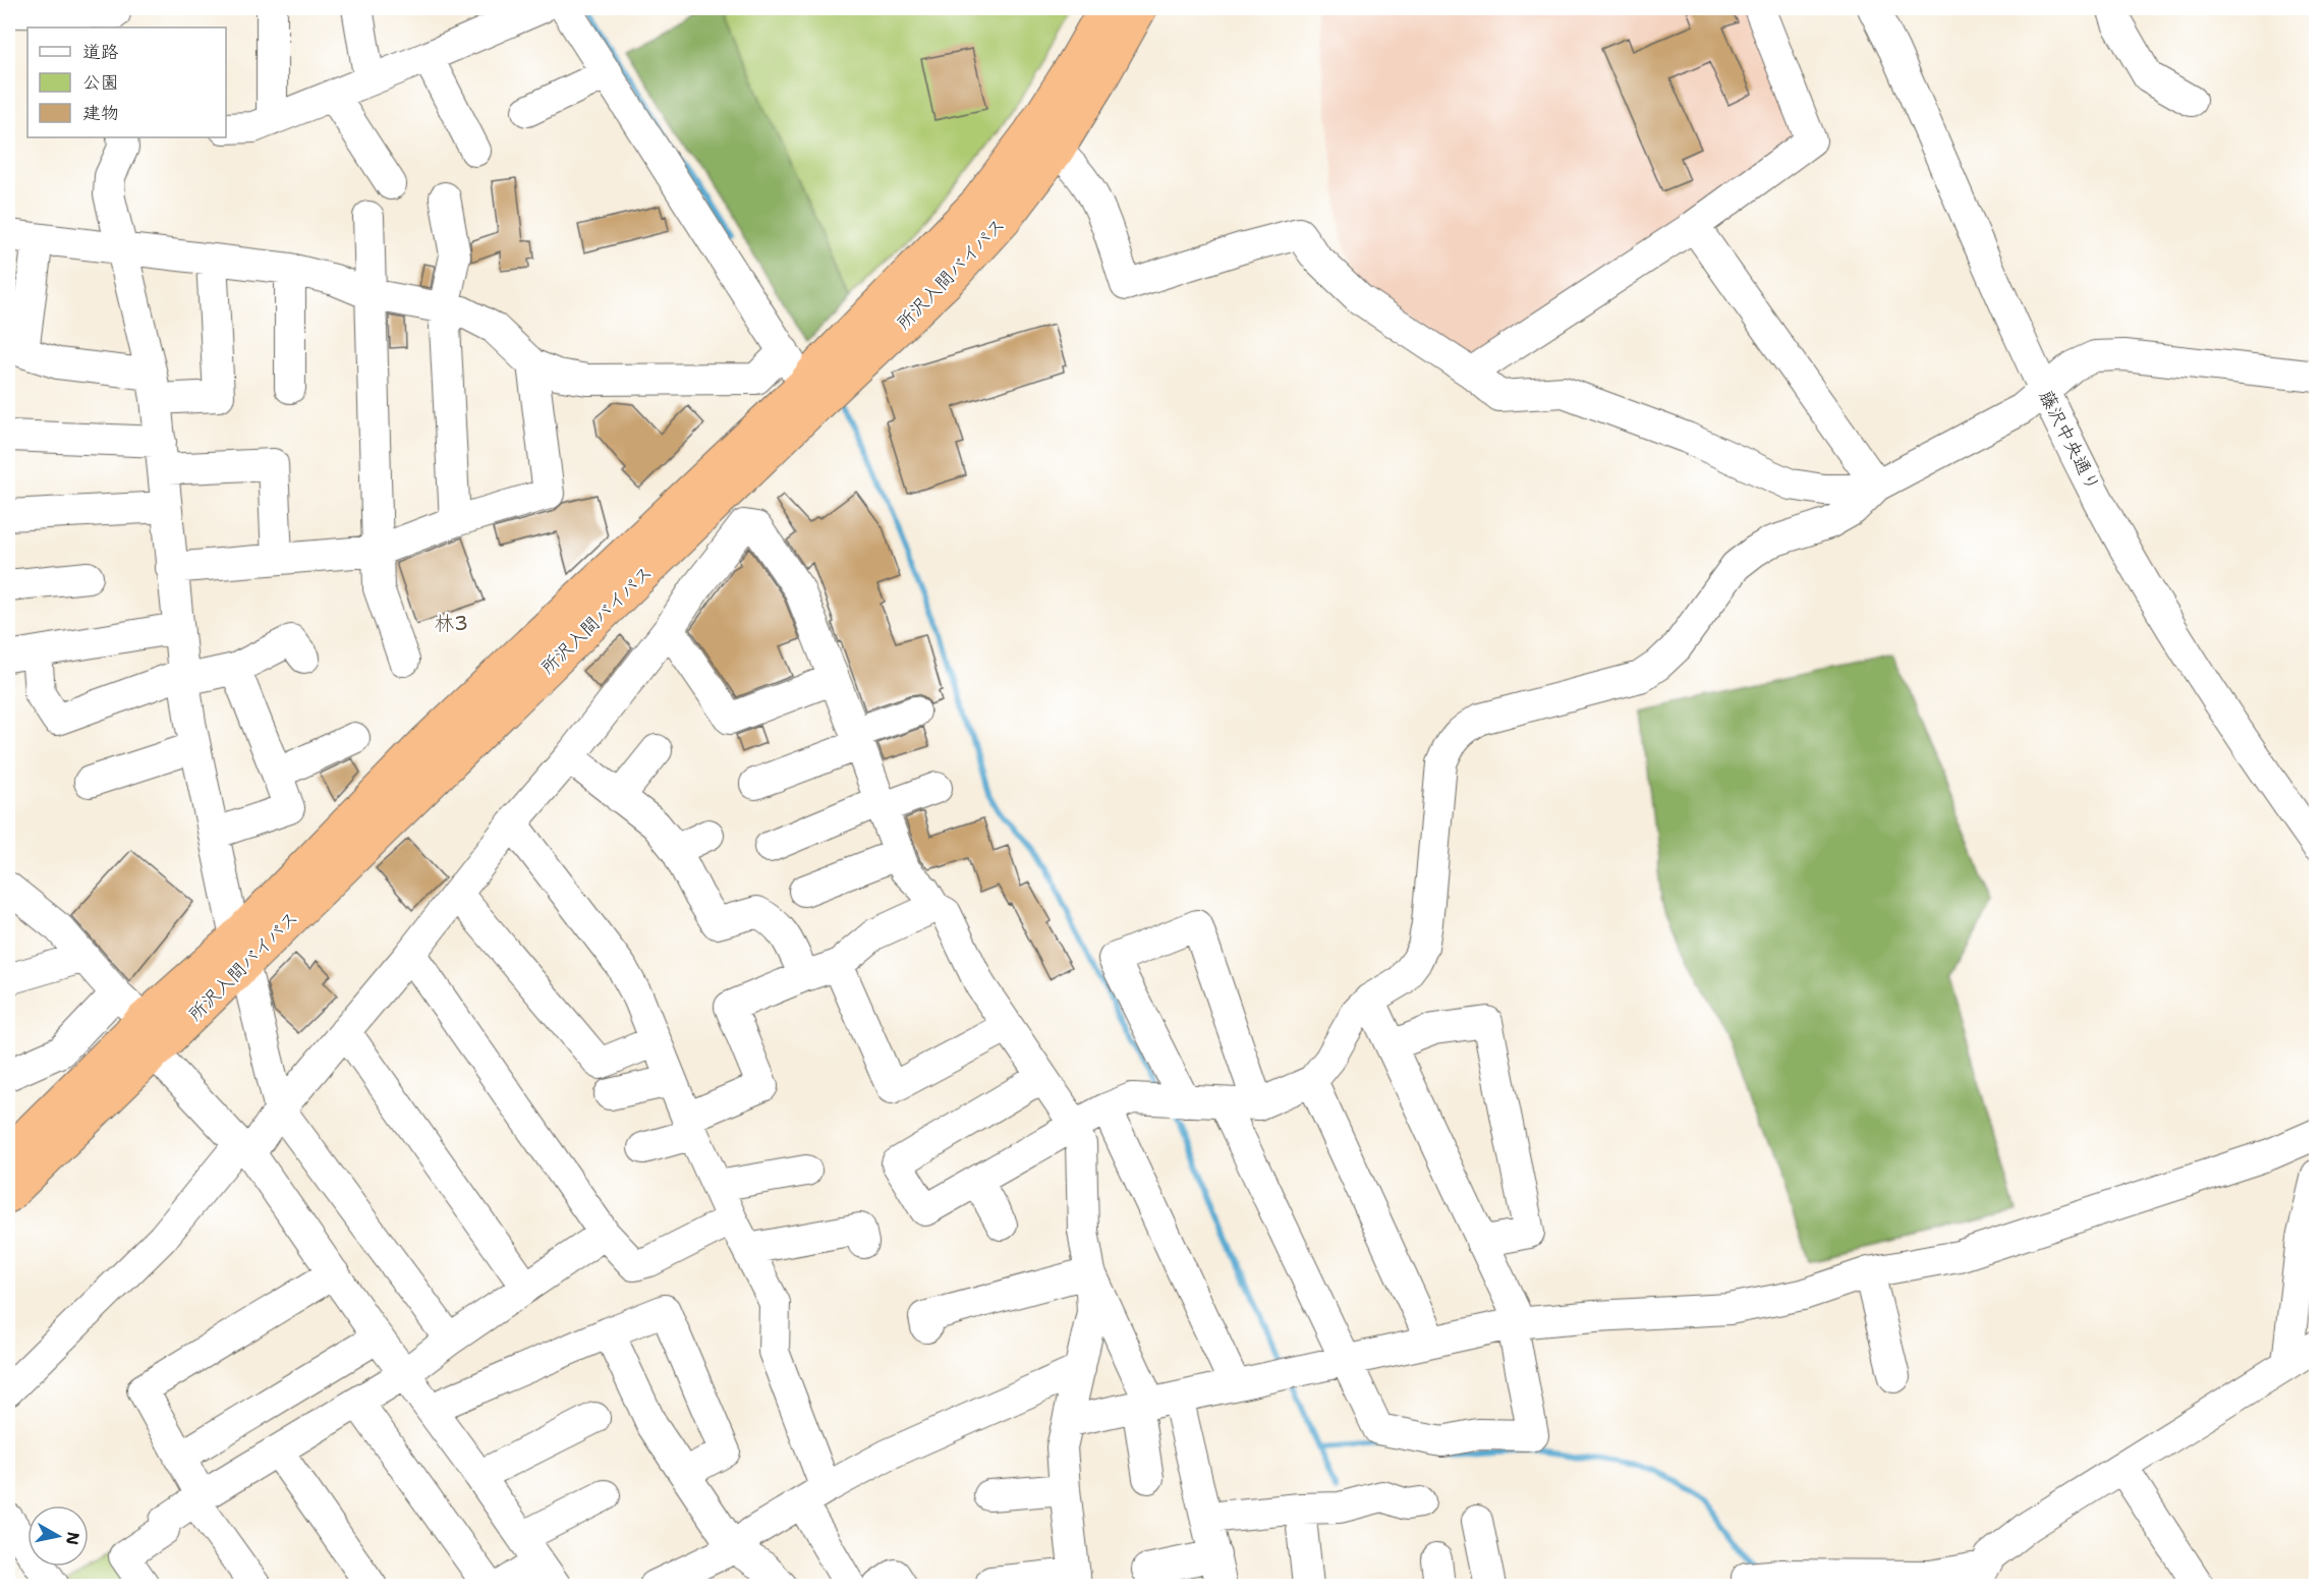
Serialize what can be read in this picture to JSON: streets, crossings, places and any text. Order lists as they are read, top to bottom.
{
  "streets": {
    "highway": ["所沢入間バイパス"],
    "street": ["藤沢中央通り"]
  },
  "districts": ["林3"],
  "legend": ["道路", "公園", "建物"],
  "north": "right"
}
